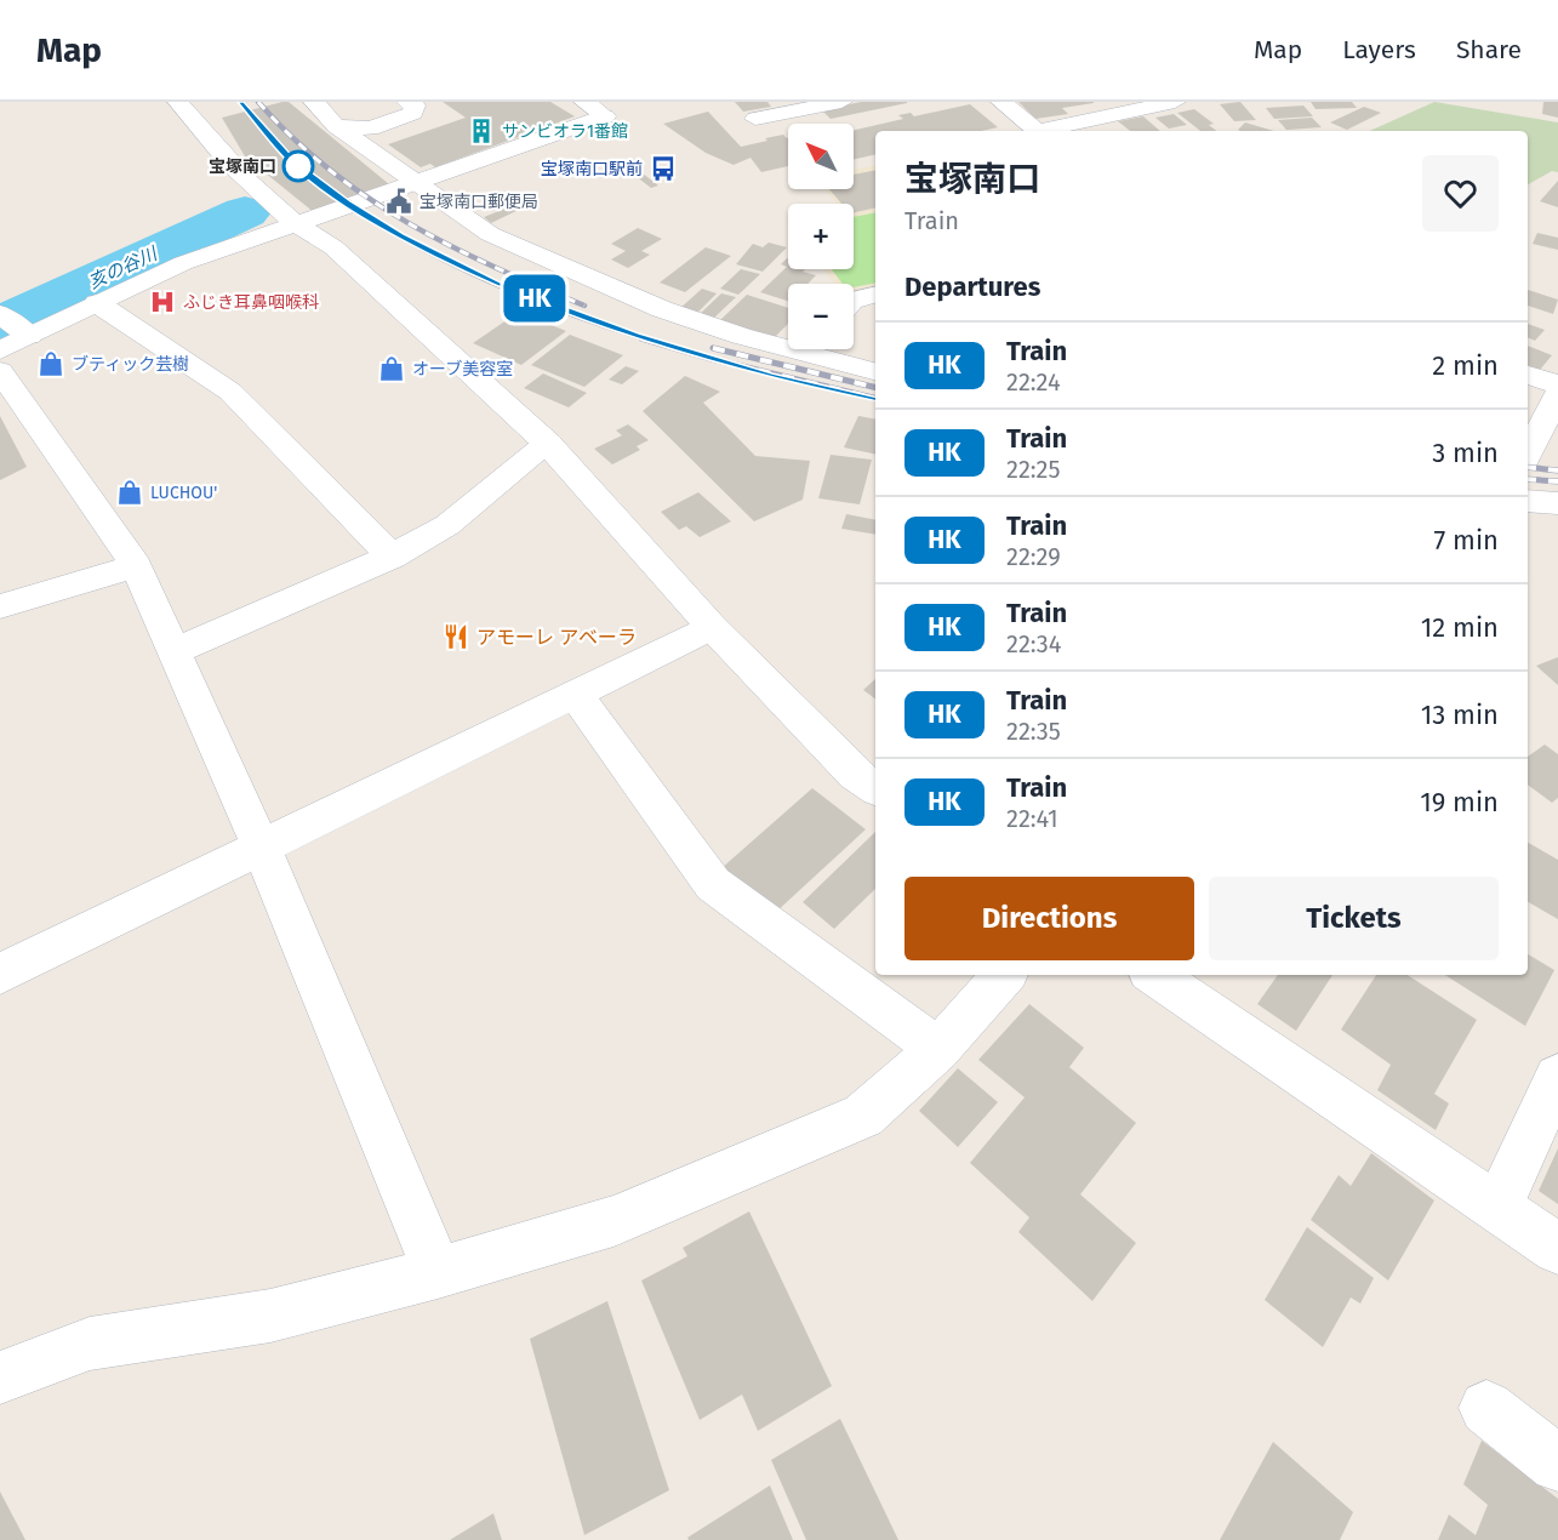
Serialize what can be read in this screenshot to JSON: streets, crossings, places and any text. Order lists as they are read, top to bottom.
{
  "water": ["亥の谷川"],
  "places": {
    "building": ["サンビオラ1番館"],
    "other": ["宝塚南口"],
    "bus stop": ["宝塚南口駅前"],
    "public building": ["宝塚南口郵便局"],
    "hospital": ["ふじき耳鼻咽喉科"],
    "shop": ["ブティック芸樹", "オーブ美容室", "LUCHOU'"],
    "restaurant": ["アモーレ アベーラ"]
  },
  "north": "top left",
  "page": {
    "header": "Map",
    "nav": ["Map", "Layers", "Share"],
    "on_map": "HK",
    "map_buttons": ["+", "−"],
    "heading": [
      ["宝塚南口", "Train"],
      "Departures"
    ],
    "list": [
      {
        "mark": "HK",
        "name": "Train",
        "note": "22:24",
        "value": "2 min"
      },
      {
        "mark": "HK",
        "name": "Train",
        "note": "22:25",
        "value": "3 min"
      },
      {
        "mark": "HK",
        "name": "Train",
        "note": "22:29",
        "value": "7 min"
      },
      {
        "mark": "HK",
        "name": "Train",
        "note": "22:34",
        "value": "12 min"
      },
      {
        "mark": "HK",
        "name": "Train",
        "note": "22:35",
        "value": "13 min"
      },
      {
        "mark": "HK",
        "name": "Train",
        "note": "22:41",
        "value": "19 min"
      }
    ],
    "buttons": ["Directions", "Tickets"]
  }
}
